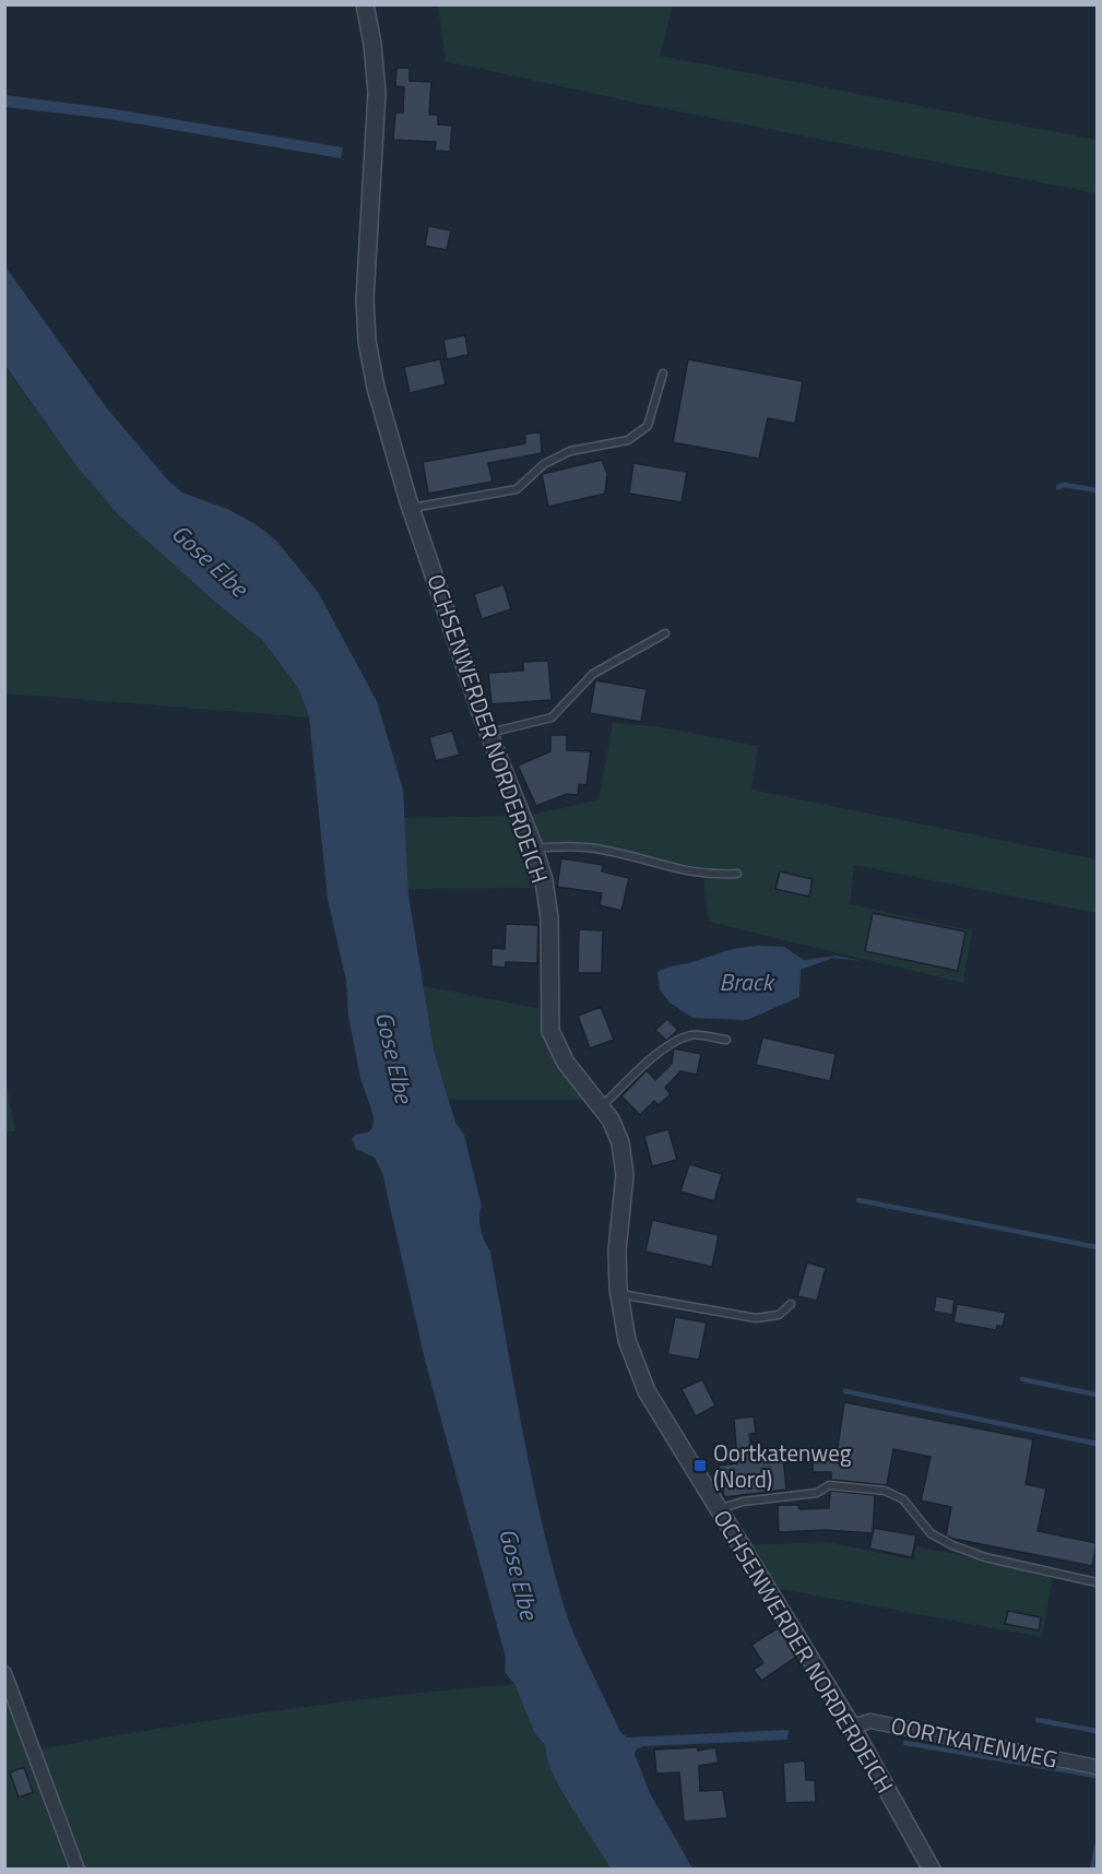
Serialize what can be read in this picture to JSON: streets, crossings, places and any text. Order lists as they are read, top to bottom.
{
  "streets": {
    "street": ["OCHSENWERDER NORDERDEICH", "OORTKATENWEG"]
  },
  "crossings": [
    ["OCHSENWERDER NORDERDEICH", "OORTKATENWEG"]
  ],
  "water": ["Gose Elbe", "Brack"],
  "places": {
    "transit": ["Oortkatenweg (Nord)"]
  }
}
